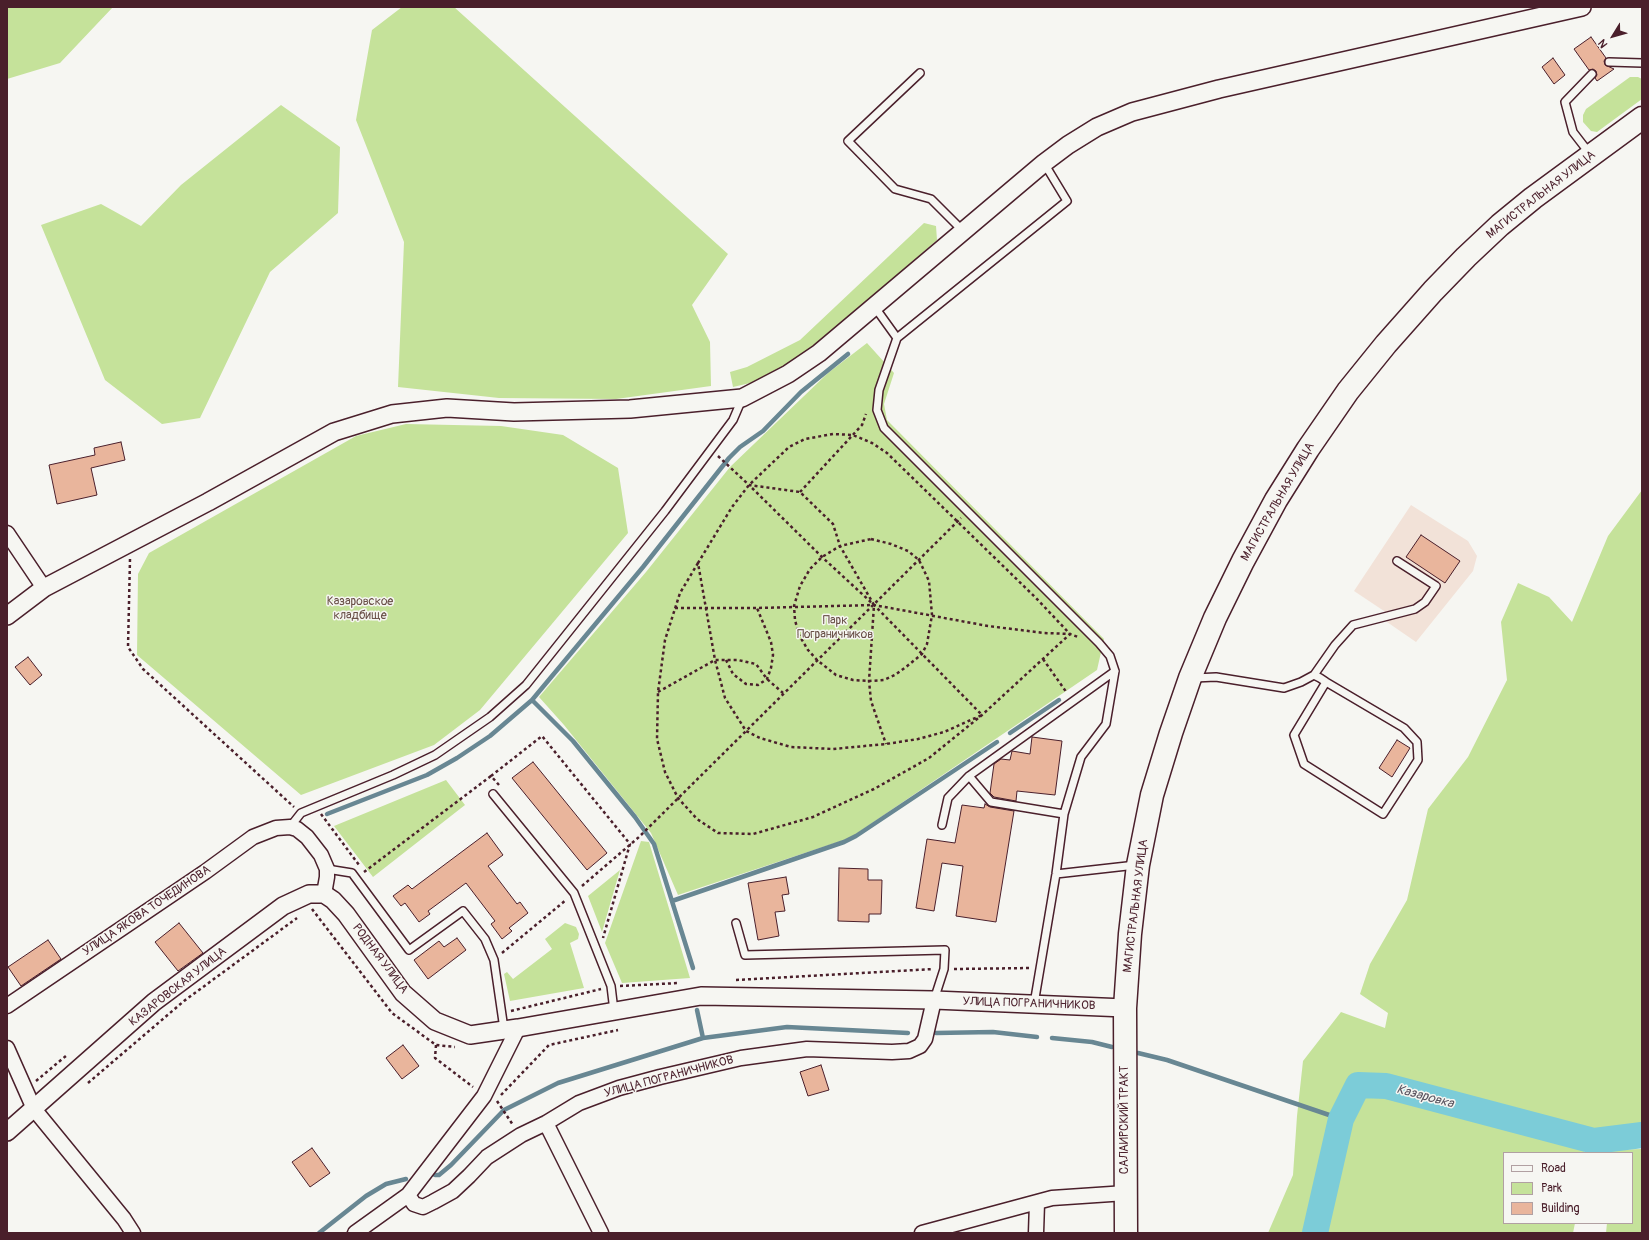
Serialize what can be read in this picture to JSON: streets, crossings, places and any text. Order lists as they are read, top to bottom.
{
  "streets": {
    "main road": ["МАГИСТРАЛЬНАЯ УЛИЦА", "САЛАИРСКИЙ ТРАКТ"],
    "street": [
      "УЛИЦА ЯКОВА ТОЧЕДИНОВА",
      "РОДНАЯ УЛИЦА",
      "КАЗАРОВСКАЯ УЛИЦА",
      "УЛИЦА ПОГРАНИЧНИКОВ"
    ]
  },
  "crossings": [
    ["МАГИСТРАЛЬНАЯ УЛИЦА", "УЛИЦА ПОГРАНИЧНИКОВ"],
    ["МАГИСТРАЛЬНАЯ УЛИЦА", "САЛАИРСКИЙ ТРАКТ"],
    ["РОДНАЯ УЛИЦА", "КАЗАРОВСКАЯ УЛИЦА"],
    ["РОДНАЯ УЛИЦА", "УЛИЦА ПОГРАНИЧНИКОВ"],
    ["УЛИЦА ПОГРАНИЧНИКОВ", "САЛАИРСКИЙ ТРАКТ"]
  ],
  "water": ["Казаровка"],
  "parks": ["Казаровское кладбище", "Парк Пограничников"],
  "legend": ["Road", "Park", "Building"],
  "north": "bottom left"
}
